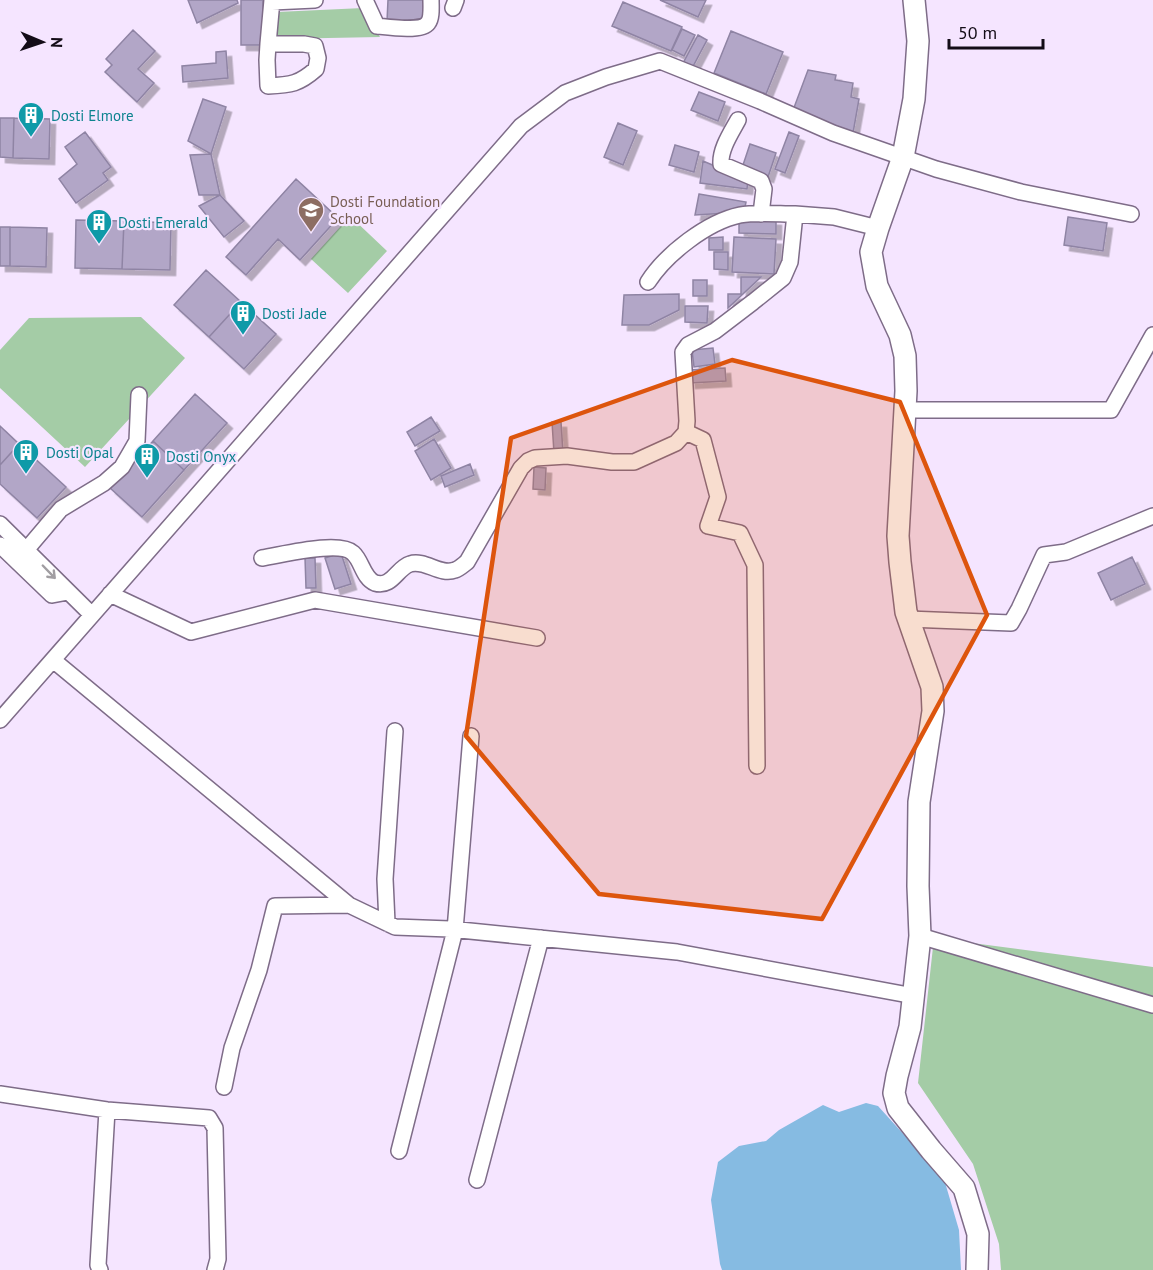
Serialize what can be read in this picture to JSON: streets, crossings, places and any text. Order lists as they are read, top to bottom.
{
  "places": {
    "building": [
      "Dosti Elmore",
      "Dosti Emerald",
      "Dosti Jade",
      "Dosti Opal",
      "Dosti Onyx"
    ],
    "school or university": ["Dosti Foundation School"]
  },
  "scale_bar": "50 m",
  "north": "right"
}
